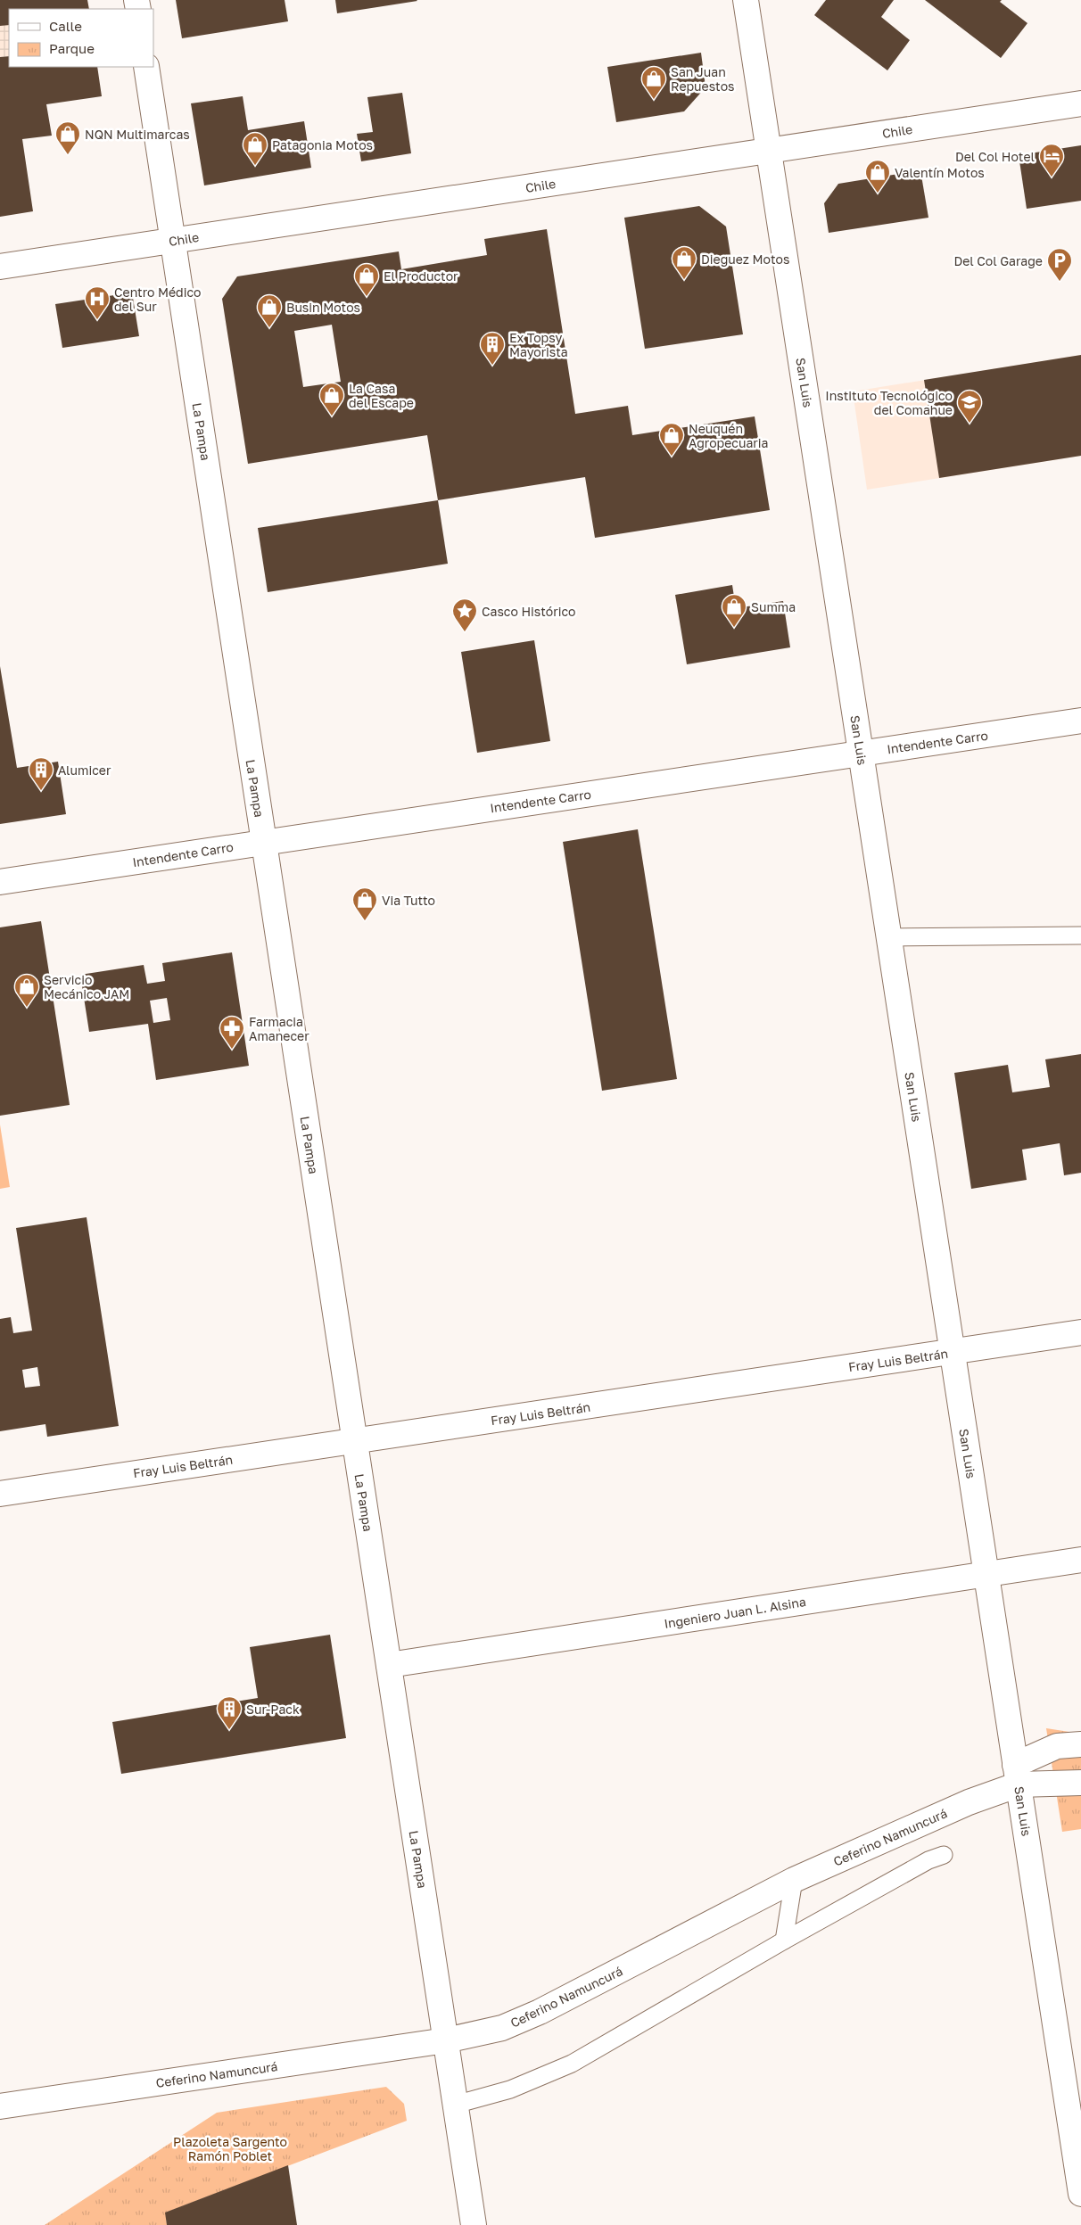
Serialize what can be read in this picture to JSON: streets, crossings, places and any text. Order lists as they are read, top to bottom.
{
  "streets": {
    "street": [
      "Chile",
      "San Luis",
      "La Pampa",
      "Intendente Carro",
      "Fray Luis Beltrán",
      "Ingeniero Juan L. Alsina",
      "Ceferino Namuncurá"
    ]
  },
  "crossings": [
    ["Chile", "San Luis"],
    ["Chile", "La Pampa"],
    ["San Luis", "Intendente Carro"],
    ["San Luis", "Fray Luis Beltrán"],
    ["San Luis", "Ingeniero Juan L. Alsina"],
    ["San Luis", "Ceferino Namuncurá"],
    ["La Pampa", "Intendente Carro"],
    ["La Pampa", "Fray Luis Beltrán"],
    ["La Pampa", "Ingeniero Juan L. Alsina"],
    ["La Pampa", "Ceferino Namuncurá"]
  ],
  "parks": ["Plazoleta Sargento Ramón Poblet"],
  "places": {
    "shop": [
      "San Juan Repuestos",
      "NQN Multimarcas",
      "Patagonia Motos",
      "Valentín Motos",
      "Dieguez Motos",
      "El Productor",
      "Busin Motos",
      "La Casa del Escape",
      "Neuquén Agropecuaria",
      "Summa",
      "Via Tutto",
      "Servicio Mecánico JAM"
    ],
    "hotel": ["Del Col Hotel"],
    "parking": ["Del Col Garage"],
    "hospital": ["Centro Médico del Sur"],
    "building": ["Ex Topsy Mayorista", "Alumicer", "Sur-Pack"],
    "school or university": ["Instituto Tecnológico del Comahue"],
    "place": ["Casco Histórico"],
    "pharmacy": ["Farmacia Amanecer"]
  },
  "legend": ["Calle", "Parque"]
}
